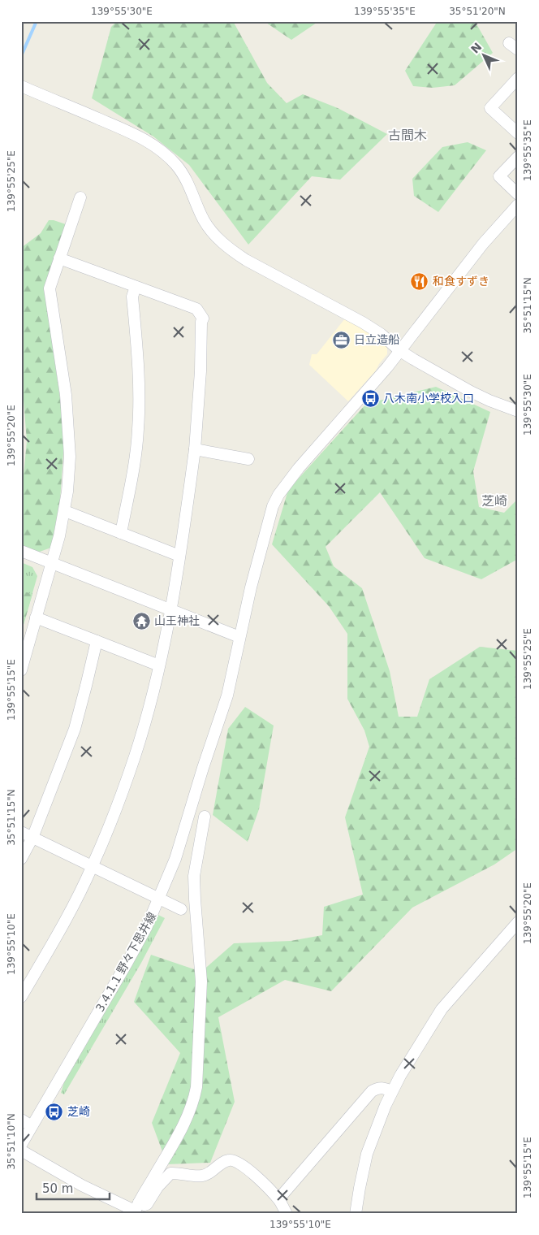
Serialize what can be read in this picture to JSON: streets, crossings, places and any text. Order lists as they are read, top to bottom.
{
  "streets": {
    "street": ["3.4.1.1 野々下思井線"]
  },
  "districts": ["古間木", "芝崎"],
  "places": {
    "restaurant": ["和食すずき"],
    "office": ["日立造船"],
    "bus stop": ["八木南小学校入口", "芝崎"],
    "temple": ["山王神社"]
  },
  "scale_bar": "50 m",
  "north": "top left",
  "coordinates": [
    "139°55'30\"E",
    "139°55'35\"E",
    "35°51'20\"N",
    "139°55'25\"E",
    "35°51'15\"N",
    "139°55'20\"E",
    "139°55'15\"E",
    "139°55'10\"E",
    "35°51'10\"N"
  ]
}
